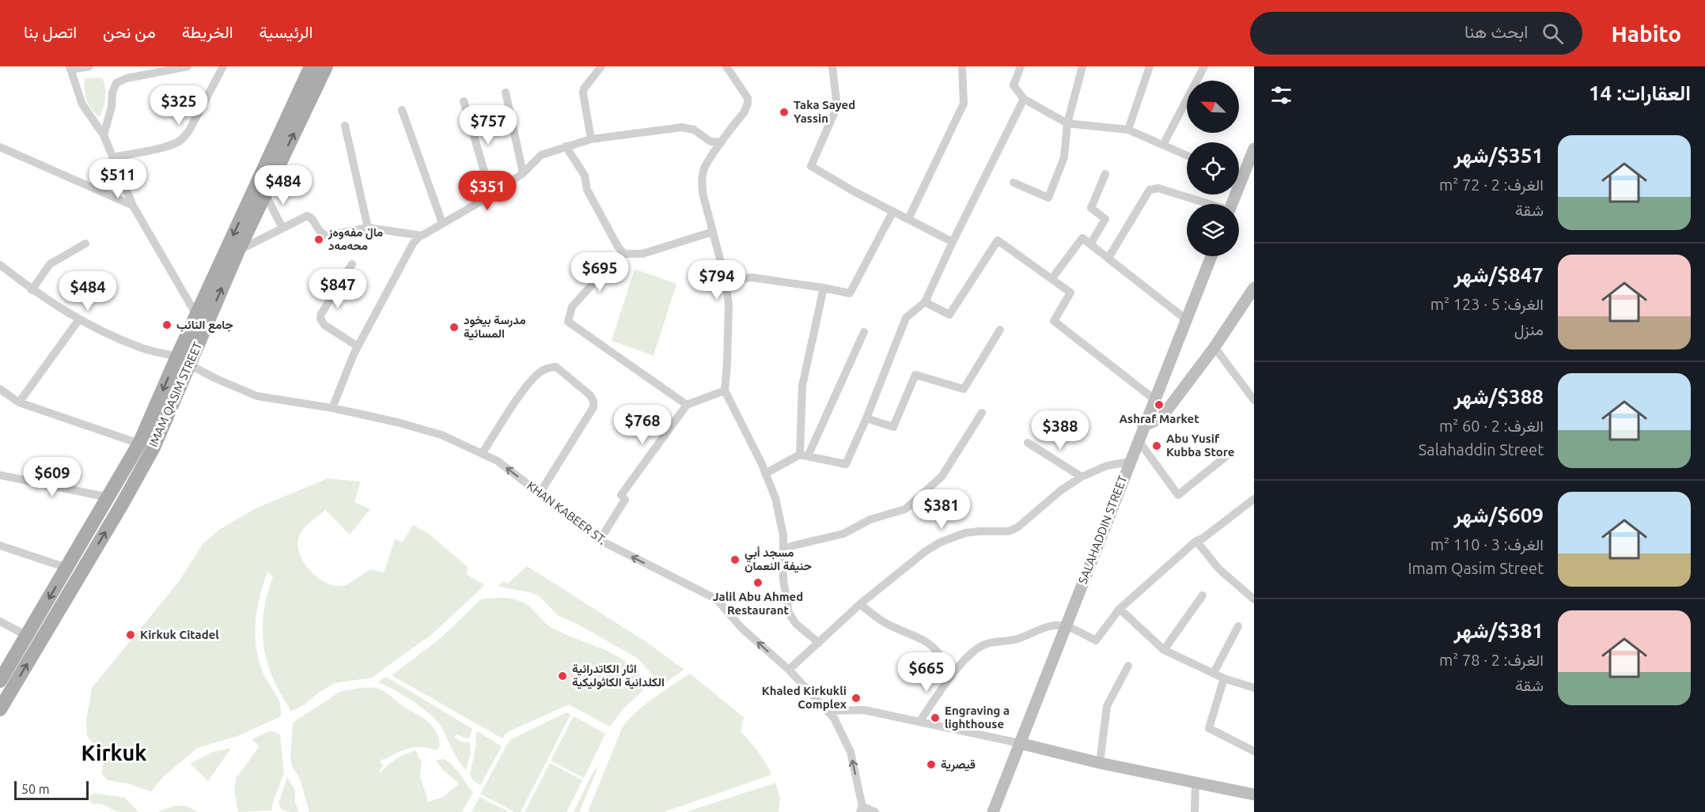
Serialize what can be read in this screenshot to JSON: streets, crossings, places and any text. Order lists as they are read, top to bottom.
{
  "streets": {
    "main road": ["IMAM QASIM STREET"],
    "street": ["KHAN KABEER ST.", "SALAHADDIN STREET"]
  },
  "crossings": [
    ["IMAM QASIM STREET", "KHAN KABEER ST."]
  ],
  "one_way": ["KHAN KABEER ST."],
  "districts": ["Kirkuk"],
  "places": [
    "Taka Sayed Yassin",
    "ماڵ مفەوەز محەمەد",
    "جامع النائب",
    "مدرسة بيخود المسائية",
    "Ashraf Market",
    "Abu Yusif Kubba Store",
    "مسجد أبي حنيفة النعمان",
    "Jalil Abu Ahmed Restaurant",
    "Kirkuk Citadel",
    "اثار الكاتدرائية الكلدانية الكاثوليكية",
    "Khaled Kirkukli Complex",
    "Engraving a lighthouse",
    "قيصرية"
  ],
  "scale_bar": "50 m",
  "north": "top left",
  "page": {
    "header": "Habito",
    "search": "ابحث هنا",
    "nav": [
      "الرئيسية",
      "الخريطة",
      "من نحن",
      "اتصل بنا"
    ],
    "heading": "العقارات: 14",
    "price": [
      "$325",
      "$757",
      "$511",
      "$484",
      "$351",
      "$695",
      "$794",
      "$847",
      "$484",
      "$768",
      "$388",
      "$609",
      "$381",
      "$665"
    ],
    "list": [
      {
        "name": "$351/شهر",
        "note": "الغرف: 2 · 72 m² · شقة"
      },
      {
        "name": "$847/شهر",
        "note": "الغرف: 5 · 123 m² · منزل"
      },
      {
        "name": "$388/شهر",
        "note": "الغرف: 2 · 60 m² · Salahaddin Street"
      },
      {
        "name": "$609/شهر",
        "note": "الغرف: 3 · 110 m² · Imam Qasim Street"
      },
      {
        "name": "$381/شهر",
        "note": "الغرف: 2 · 78 m² · شقة"
      }
    ],
    "scale": "50 m"
  }
}
